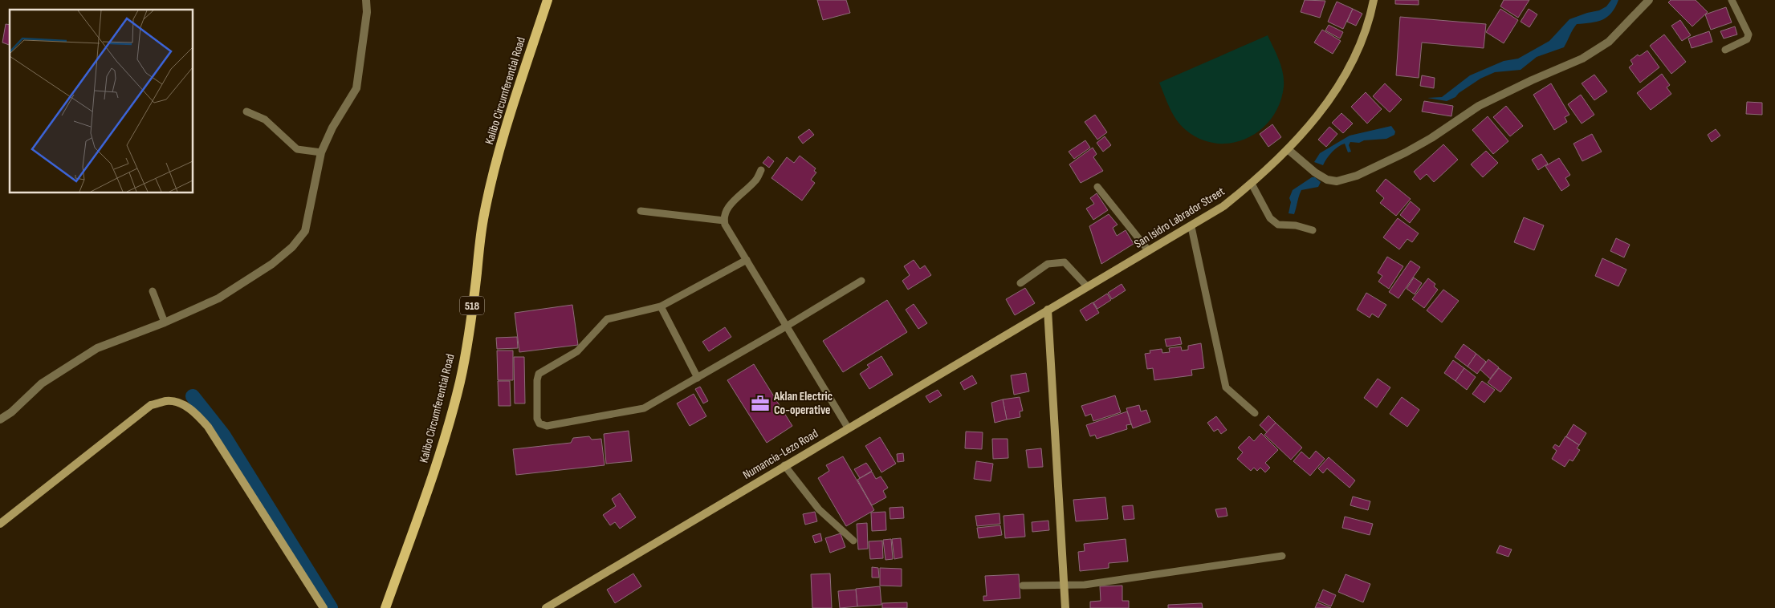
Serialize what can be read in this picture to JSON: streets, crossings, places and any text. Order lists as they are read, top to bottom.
{
  "streets": {
    "main road": [
      "Kalibo Circumferential Road",
      "San Isidro Labrador Street",
      "518",
      "Numancia-Lezo Road"
    ]
  },
  "crossings": [
    ["San Isidro Labrador Street", "Numancia-Lezo Road"]
  ],
  "places": {
    "office": ["Aklan Electric Co-operative"]
  }
}
